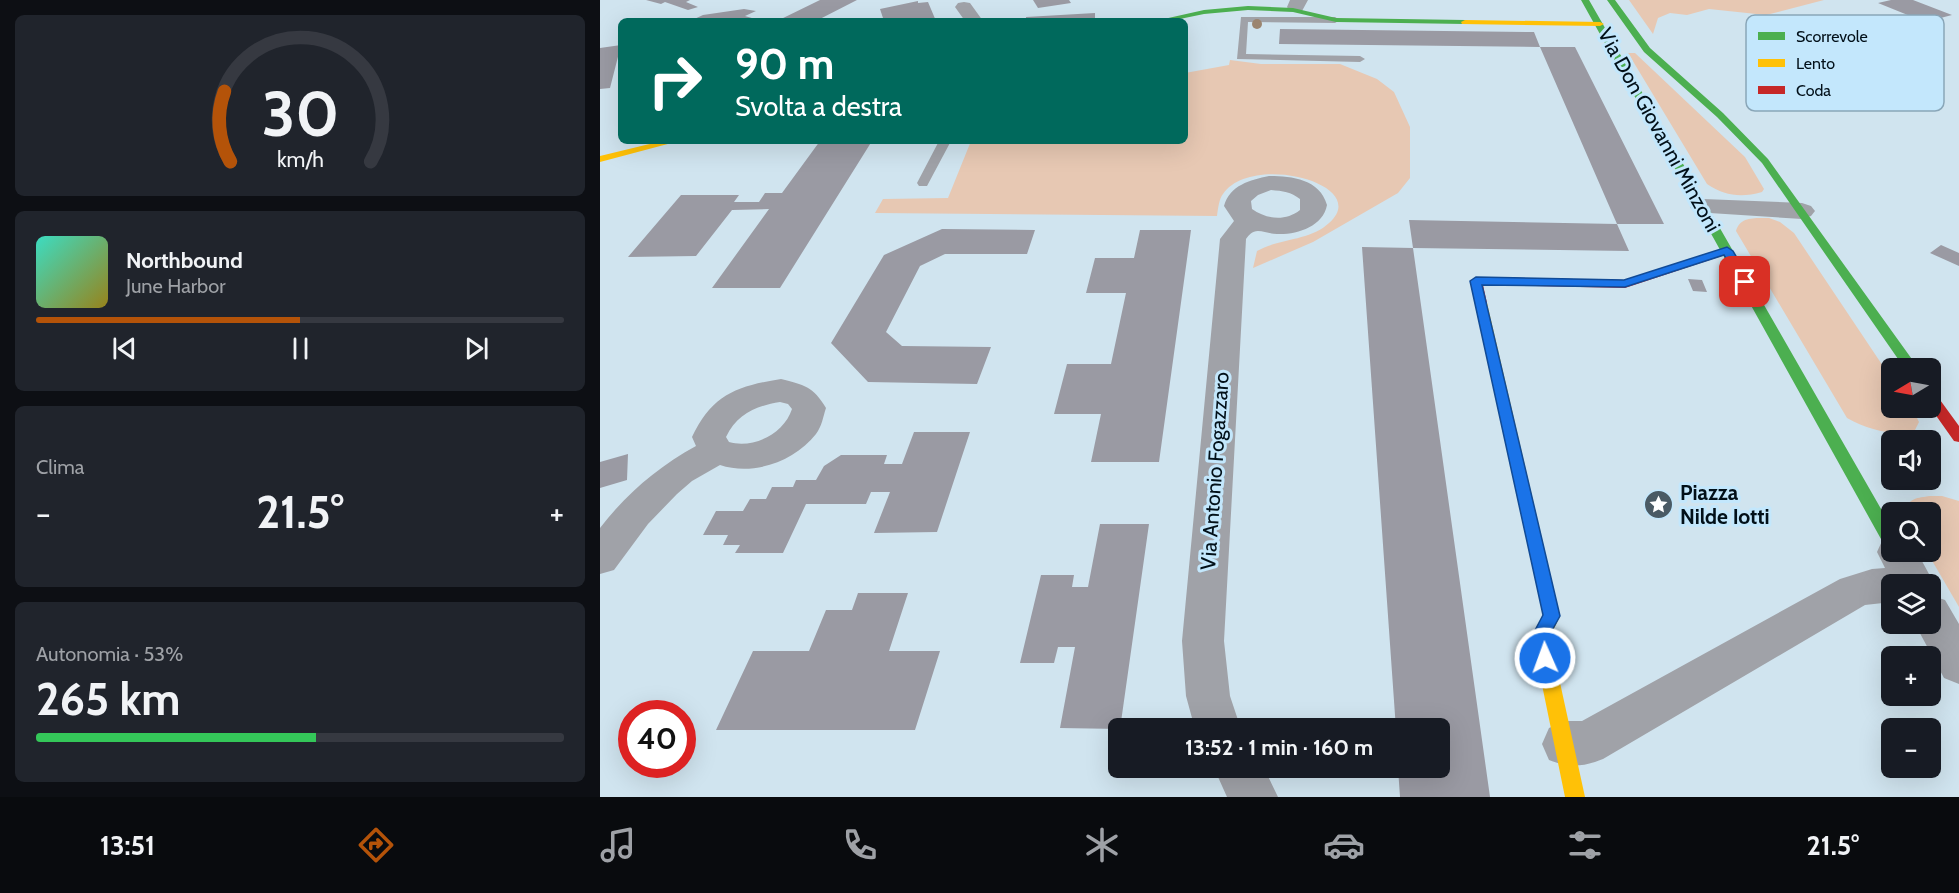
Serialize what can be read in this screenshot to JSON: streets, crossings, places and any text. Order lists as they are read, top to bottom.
{
  "streets": {
    "street": ["Via Don Giovanni Minzoni", "Via Antonio Fogazzaro"]
  },
  "places": {
    "place": ["Piazza Nilde Iotti"]
  },
  "legend": ["Scorrevole", "Lento", "Coda"],
  "north": "left",
  "page": {
    "turn": ["90 m", "Svolta a destra"],
    "song": ["Northbound", "June Harbor"],
    "map_buttons": ["+", "−"],
    "tile": [
      "Clima",
      ["Autonomia · 53%", "265 km"]
    ],
    "heat": ["−", "21.5°", "+"],
    "limit": "40",
    "trip": "13:52 · 1 min · 160 m",
    "tabs": ["13:51", "21.5°"],
    "gauge": ["30", "km/h"]
  }
}
